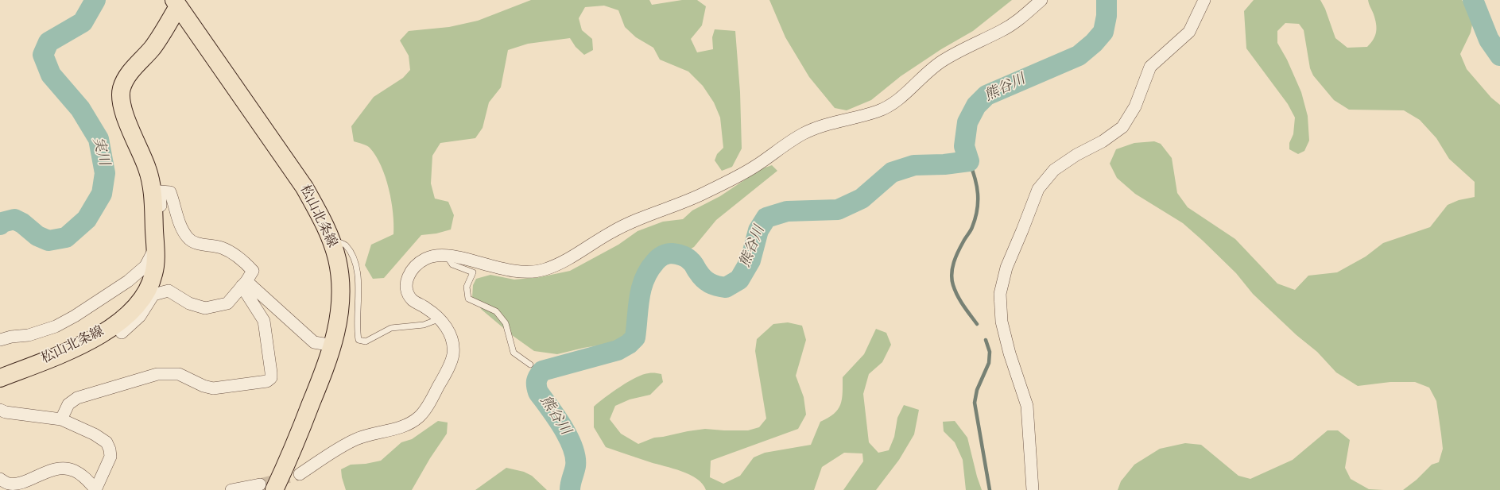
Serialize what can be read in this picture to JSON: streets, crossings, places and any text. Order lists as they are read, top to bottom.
{
  "streets": {
    "main road": ["松山北条線"]
  },
  "water": ["熊谷川", "実川"]
}
